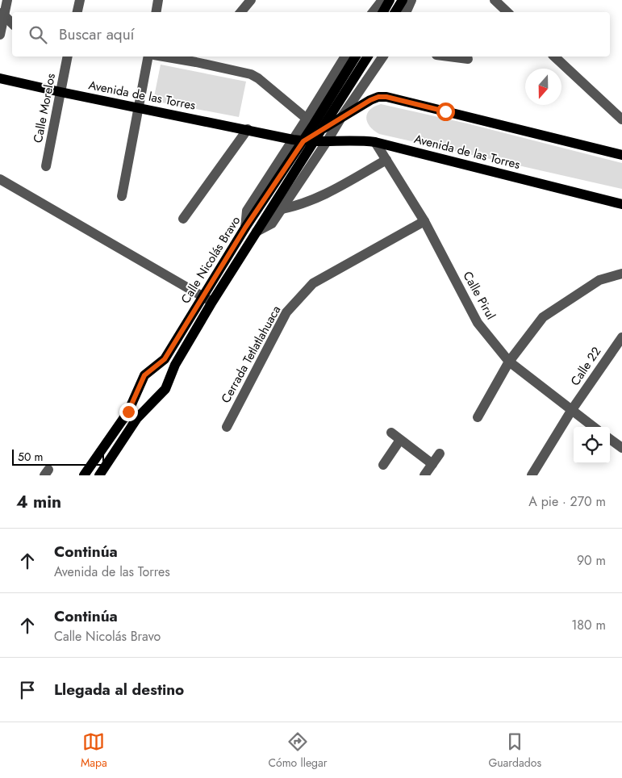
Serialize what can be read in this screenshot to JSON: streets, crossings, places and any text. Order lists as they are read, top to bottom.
{
  "streets": {
    "main road": ["Avenida de las Torres", "Calle Nicolás Bravo"],
    "street": [
      "Calle Morelos",
      "Calle Pirul",
      "Cerrada Tetlatlahuaca",
      "Calle 22"
    ]
  },
  "crossings": [
    ["Avenida de las Torres", "Calle Morelos"],
    ["Avenida de las Torres", "Calle Nicolás Bravo"],
    ["Avenida de las Torres", "Calle Pirul"],
    ["Calle Pirul", "Cerrada Tetlatlahuaca"],
    ["Calle Pirul", "Calle 22"]
  ],
  "scale_bar": "50 m",
  "north": "bottom",
  "page": {
    "search": "Buscar aquí",
    "scale": "50 m",
    "heading": ["4 min", "A pie · 270 m"],
    "list": [
      ["Continúa", "Avenida de las Torres", "90 m"],
      ["Continúa", "Calle Nicolás Bravo", "180 m"],
      "Llegada al destino"
    ],
    "nav": ["Mapa", "Cómo llegar", "Guardados"]
  }
}
